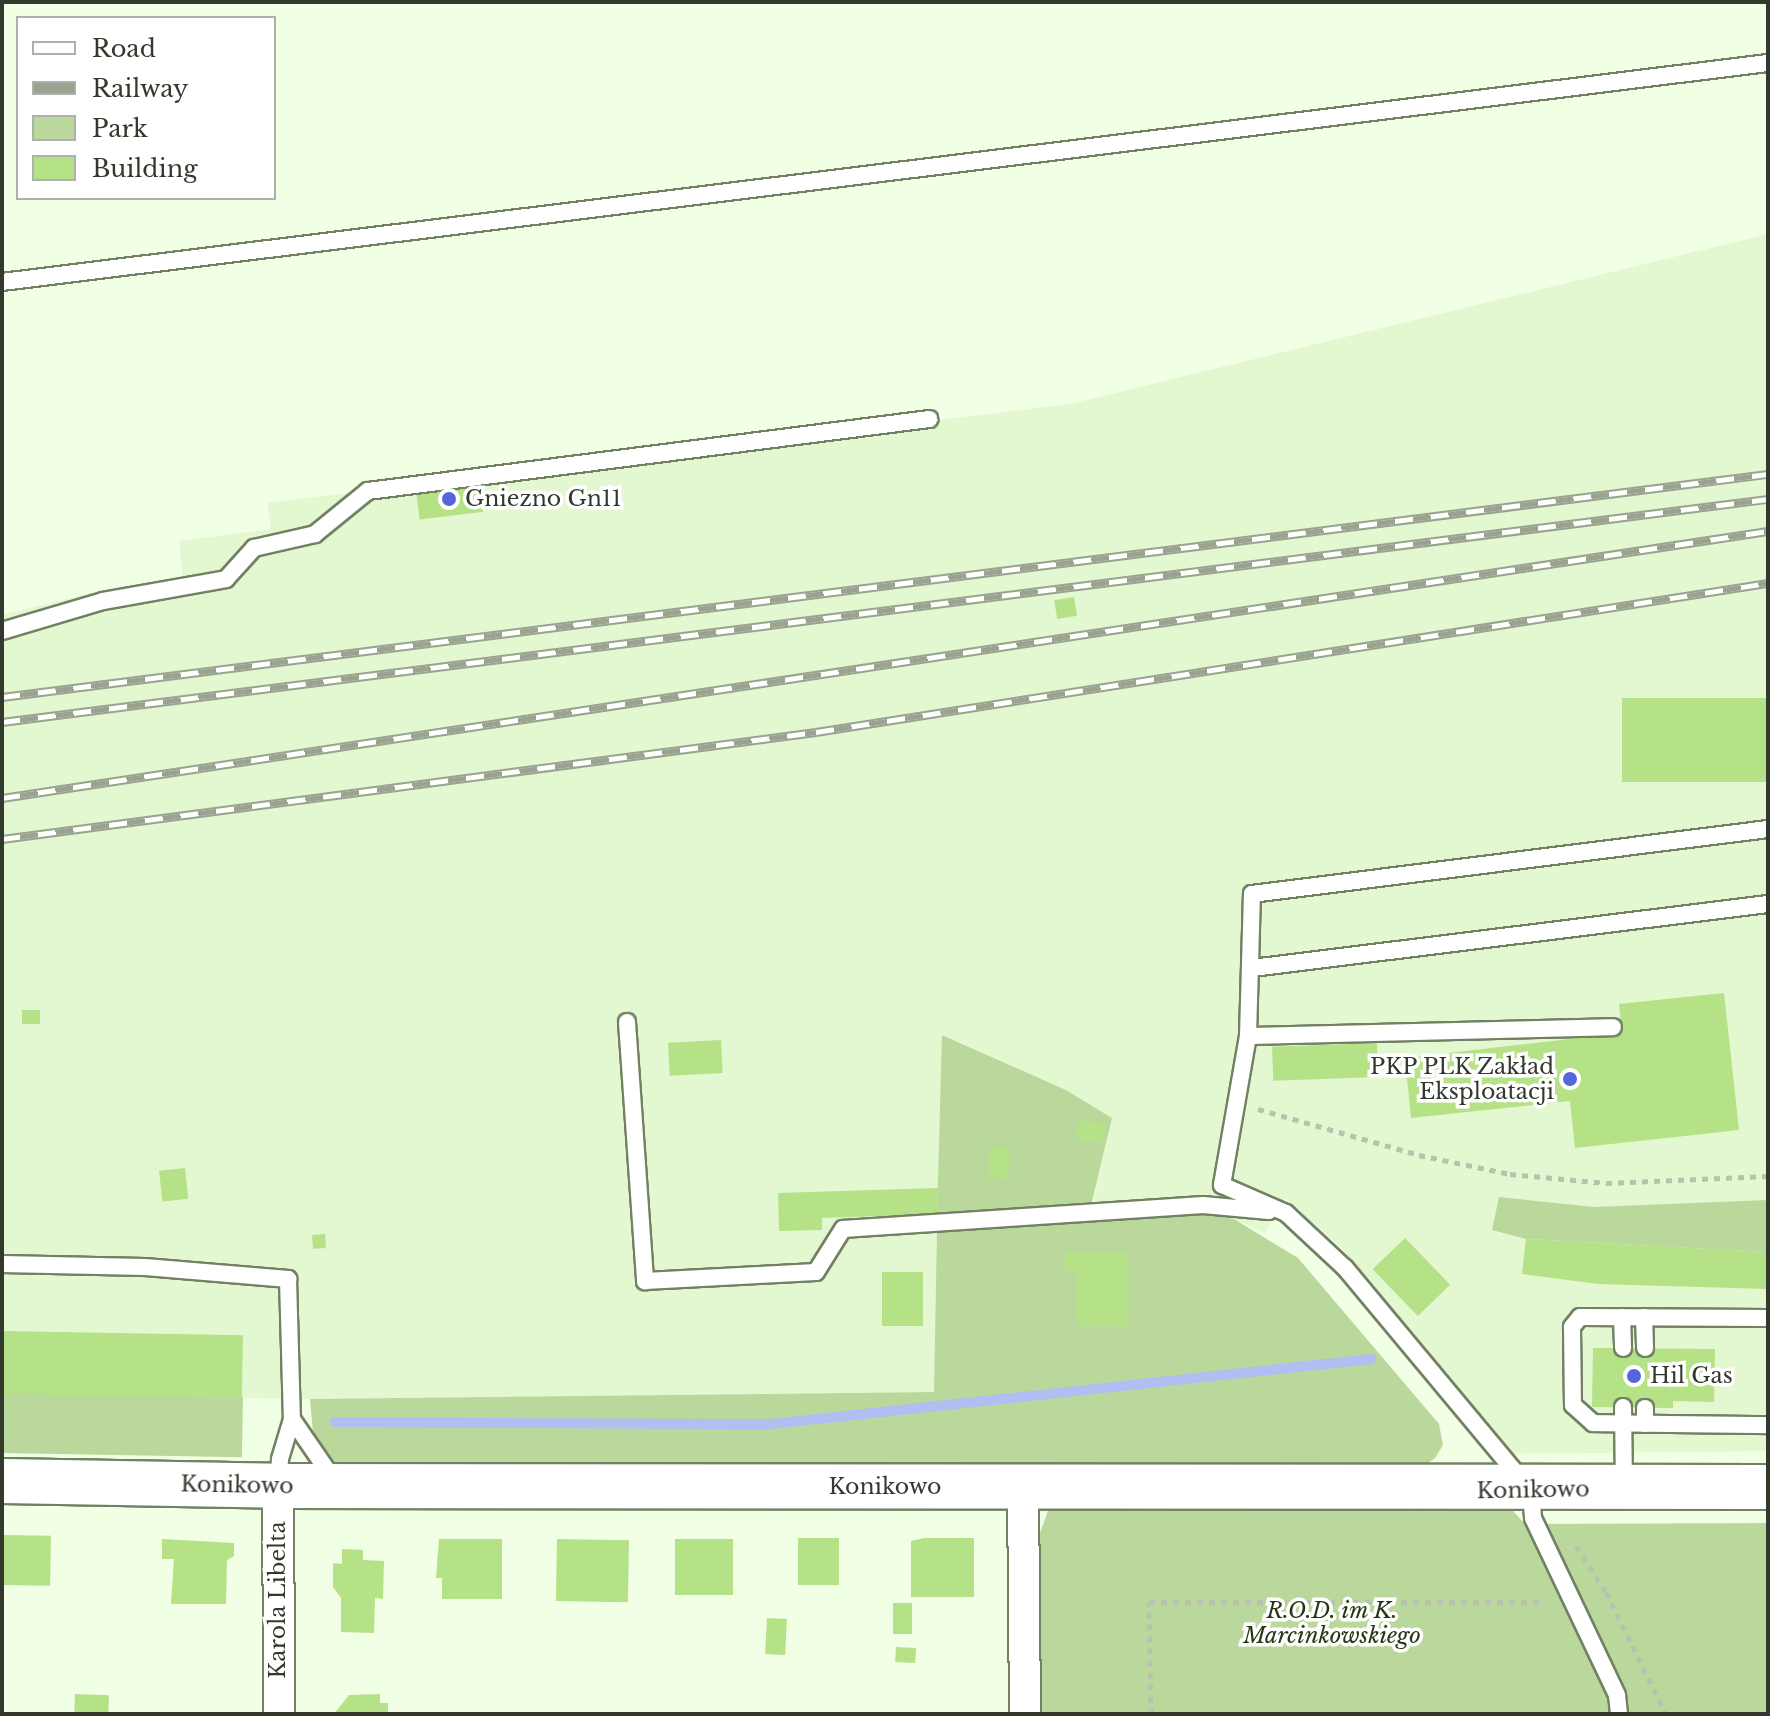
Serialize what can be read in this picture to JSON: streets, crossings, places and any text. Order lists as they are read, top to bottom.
{
  "streets": {
    "street": ["Konikowo", "Karola Libelta"]
  },
  "crossings": [
    ["Konikowo", "Karola Libelta"]
  ],
  "parks": ["R.O.D. im K. Marcinkowskiego"],
  "places": ["Gniezno Gn11", "PKP PLK Zakład Eksploatacji", "Hil Gas"],
  "legend": [
    "Road",
    "Railway",
    "Park",
    "Building"
  ]
}
